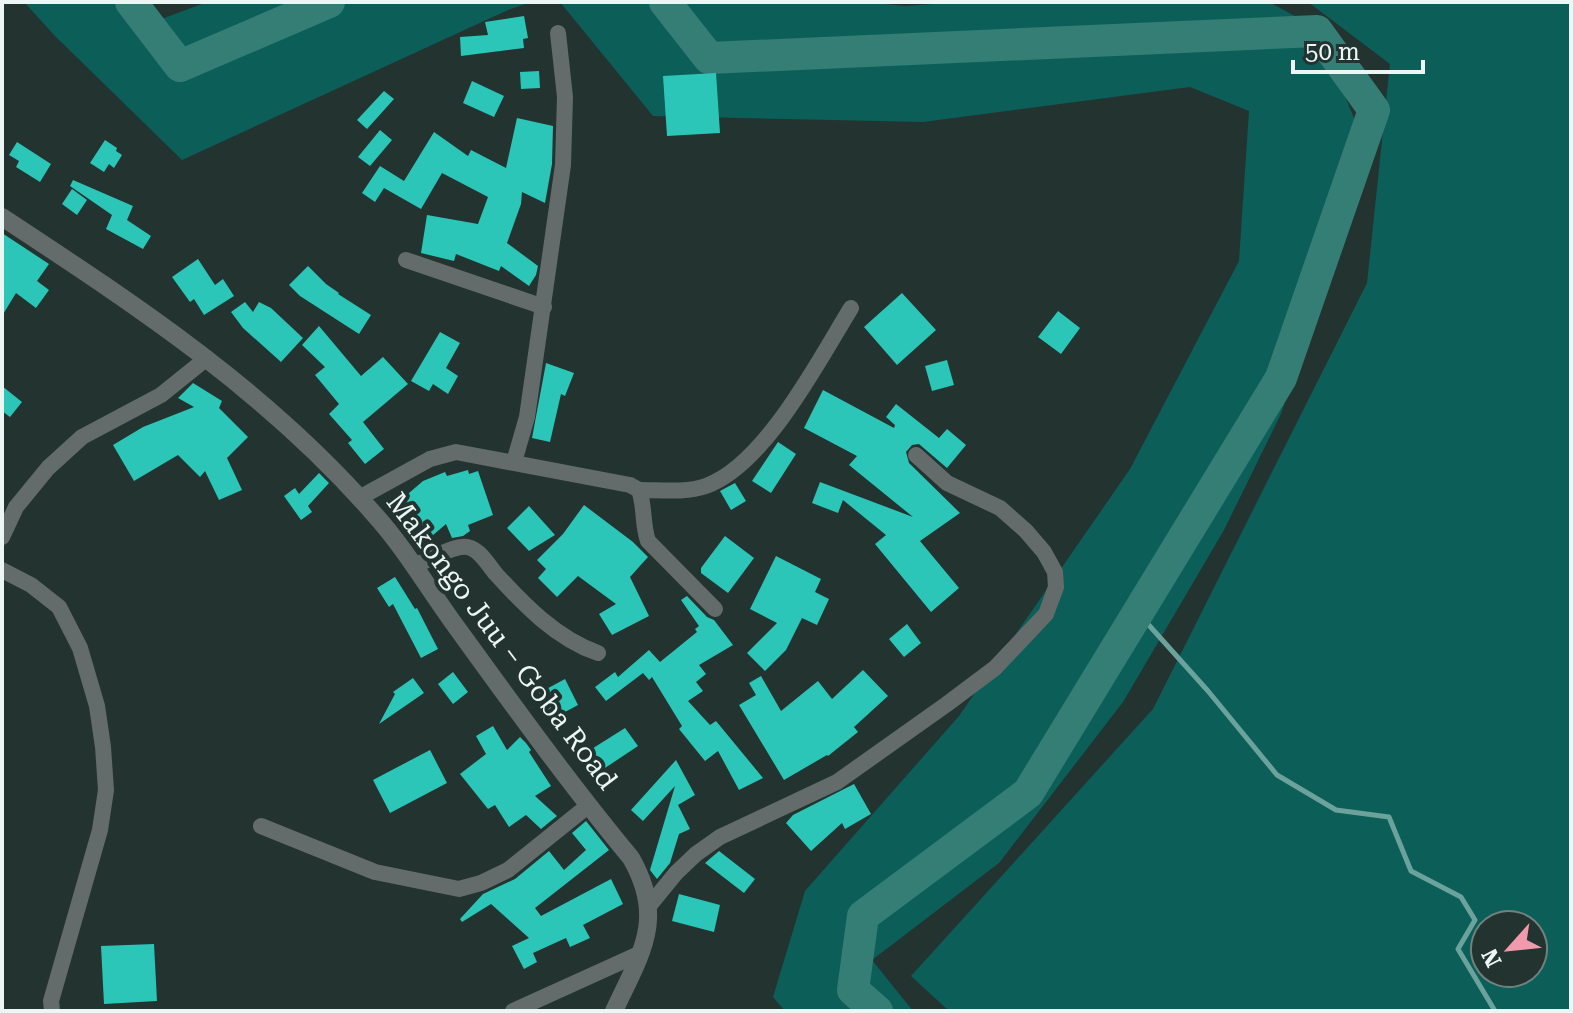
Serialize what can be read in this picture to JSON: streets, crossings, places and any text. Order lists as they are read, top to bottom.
{
  "streets": {
    "street": ["Makongo Juu – Goba Road"]
  },
  "scale_bar": "50 m",
  "north": "bottom left"
}
